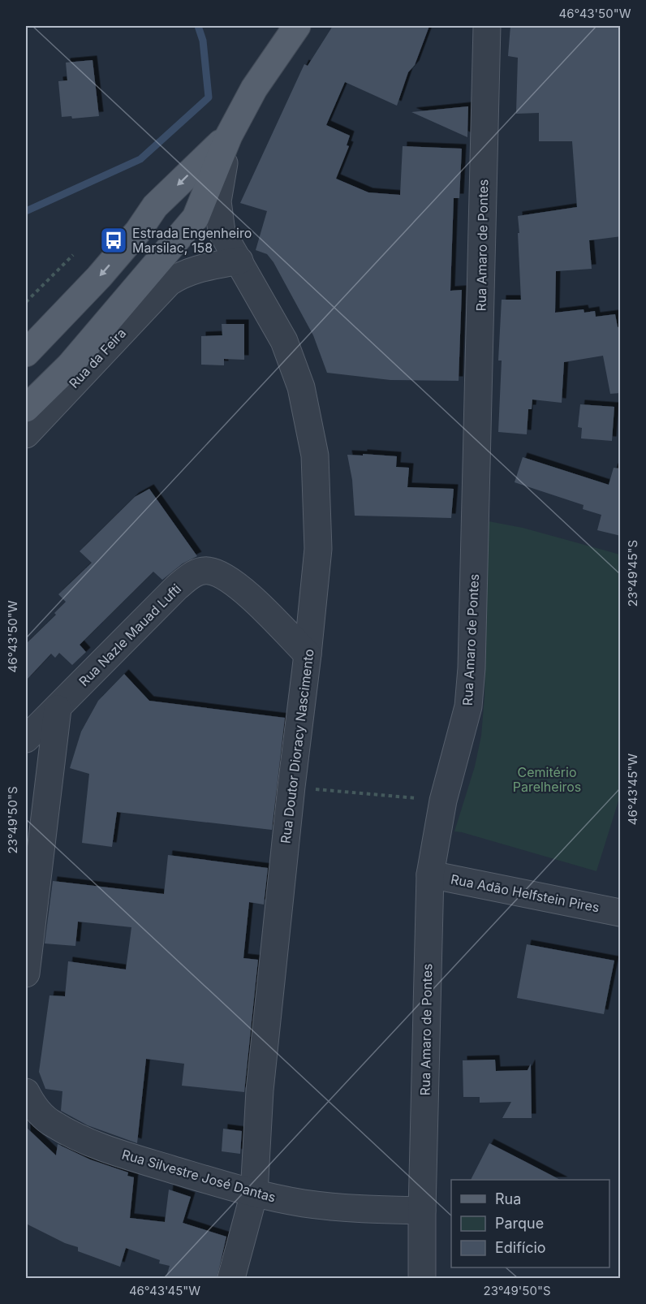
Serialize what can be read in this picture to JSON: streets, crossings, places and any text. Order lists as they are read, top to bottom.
{
  "streets": {
    "street": [
      "Rua Amaro de Pontes",
      "Rua da Feira",
      "Rua Nazle Mauad Lufti",
      "Rua Doutor Dioracy Nascimento",
      "Rua Adão Helfstein Pires",
      "Rua Silvestre José Dantas"
    ]
  },
  "crossings": [
    ["Rua Amaro de Pontes", "Rua Adão Helfstein Pires"],
    ["Rua Amaro de Pontes", "Rua Silvestre José Dantas"],
    ["Rua da Feira", "Rua Doutor Dioracy Nascimento"],
    ["Rua Nazle Mauad Lufti", "Rua Doutor Dioracy Nascimento"],
    ["Rua Doutor Dioracy Nascimento", "Rua Silvestre José Dantas"]
  ],
  "parks": ["Cemitério Parelheiros"],
  "places": {
    "bus stop": ["Estrada Engenheiro Marsilac, 158"]
  },
  "legend": ["Rua", "Parque", "Edifício"],
  "coordinates": [
    "46°43'50\"W",
    "23°49'45\"S",
    "46°43'45\"W",
    "23°49'50\"S"
  ]
}
